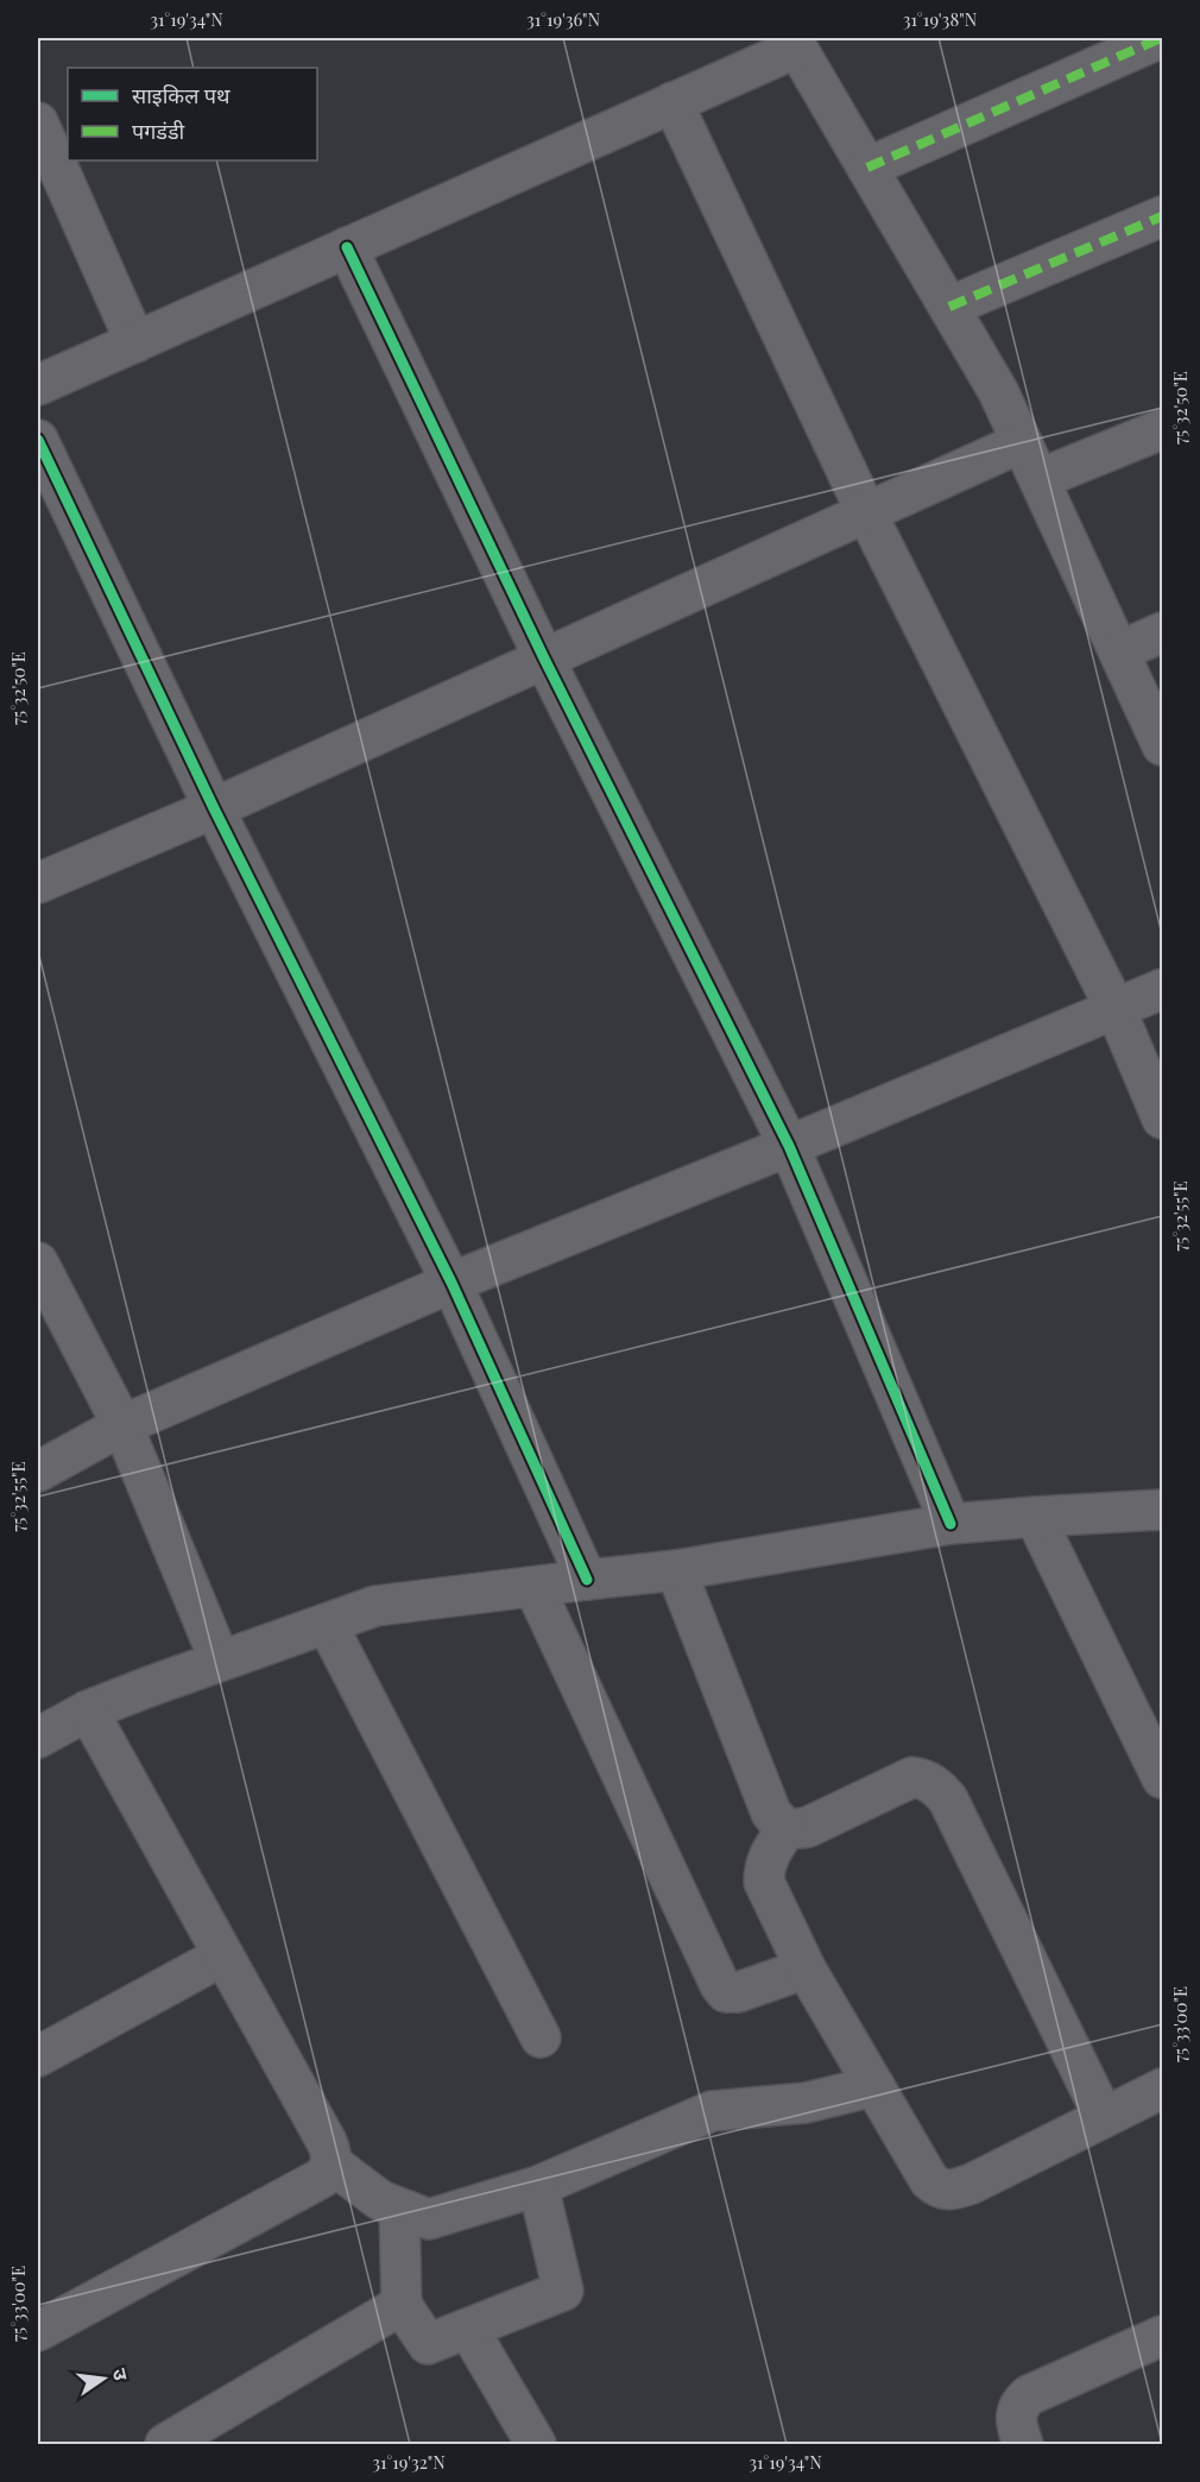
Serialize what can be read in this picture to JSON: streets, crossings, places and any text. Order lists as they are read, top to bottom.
{
  "legend": ["साइकिल पथ", "पगडंडी"],
  "north": "right",
  "coordinates": [
    "31°19'34\"N",
    "31°19'36\"N",
    "31°19'38\"N",
    "75°32'50\"E",
    "75°32'55\"E",
    "75°33'00\"E",
    "31°19'32\"N"
  ]
}
